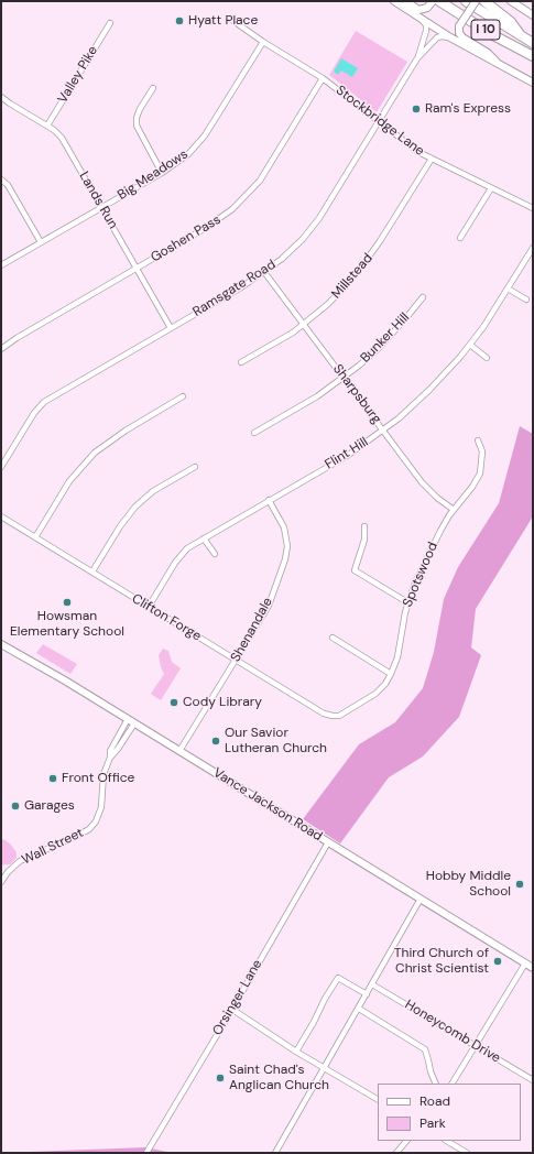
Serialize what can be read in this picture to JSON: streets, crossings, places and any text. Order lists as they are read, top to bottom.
{
  "streets": {
    "highway": ["I 10"],
    "main road": ["Vance Jackson Road"],
    "street": [
      "Valley Pike",
      "Stockbridge Lane",
      "Big Meadows",
      "Lands Run",
      "Goshen Pass",
      "Millstead",
      "Ramsgate Road",
      "Bunker Hill",
      "Sharpsburg",
      "Flint Hill",
      "Spotswood",
      "Clifton Forge",
      "Shenandale",
      "Wall Street",
      "Orsinger Lane",
      "Honeycomb Drive"
    ]
  },
  "crossings": [
    ["Valley Pike", "Lands Run"],
    ["Stockbridge Lane", "Big Meadows"],
    ["Stockbridge Lane", "Goshen Pass"],
    ["Stockbridge Lane", "Millstead"],
    ["Stockbridge Lane", "Ramsgate Road"],
    ["Big Meadows", "Lands Run"],
    ["Lands Run", "Goshen Pass"],
    ["Lands Run", "Ramsgate Road"],
    ["Millstead", "Sharpsburg"],
    ["Ramsgate Road", "Sharpsburg"],
    ["Bunker Hill", "Sharpsburg"],
    ["Sharpsburg", "Flint Hill"],
    ["Sharpsburg", "Spotswood"],
    ["Flint Hill", "Clifton Forge"],
    ["Flint Hill", "Shenandale"],
    ["Spotswood", "Clifton Forge"],
    ["Clifton Forge", "Shenandale"],
    ["Shenandale", "Vance Jackson Road"],
    ["Vance Jackson Road", "Wall Street"],
    ["Vance Jackson Road", "Orsinger Lane"]
  ],
  "places": [
    "Hyatt Place",
    "Ram's Express",
    "Howsman Elementary School",
    "Cody Library",
    "Our Savior Lutheran Church",
    "Front Office",
    "Garages",
    "Hobby Middle School",
    "Third Church of Christ Scientist",
    "Saint Chad's Anglican Church"
  ],
  "legend": ["Road", "Park"]
}
